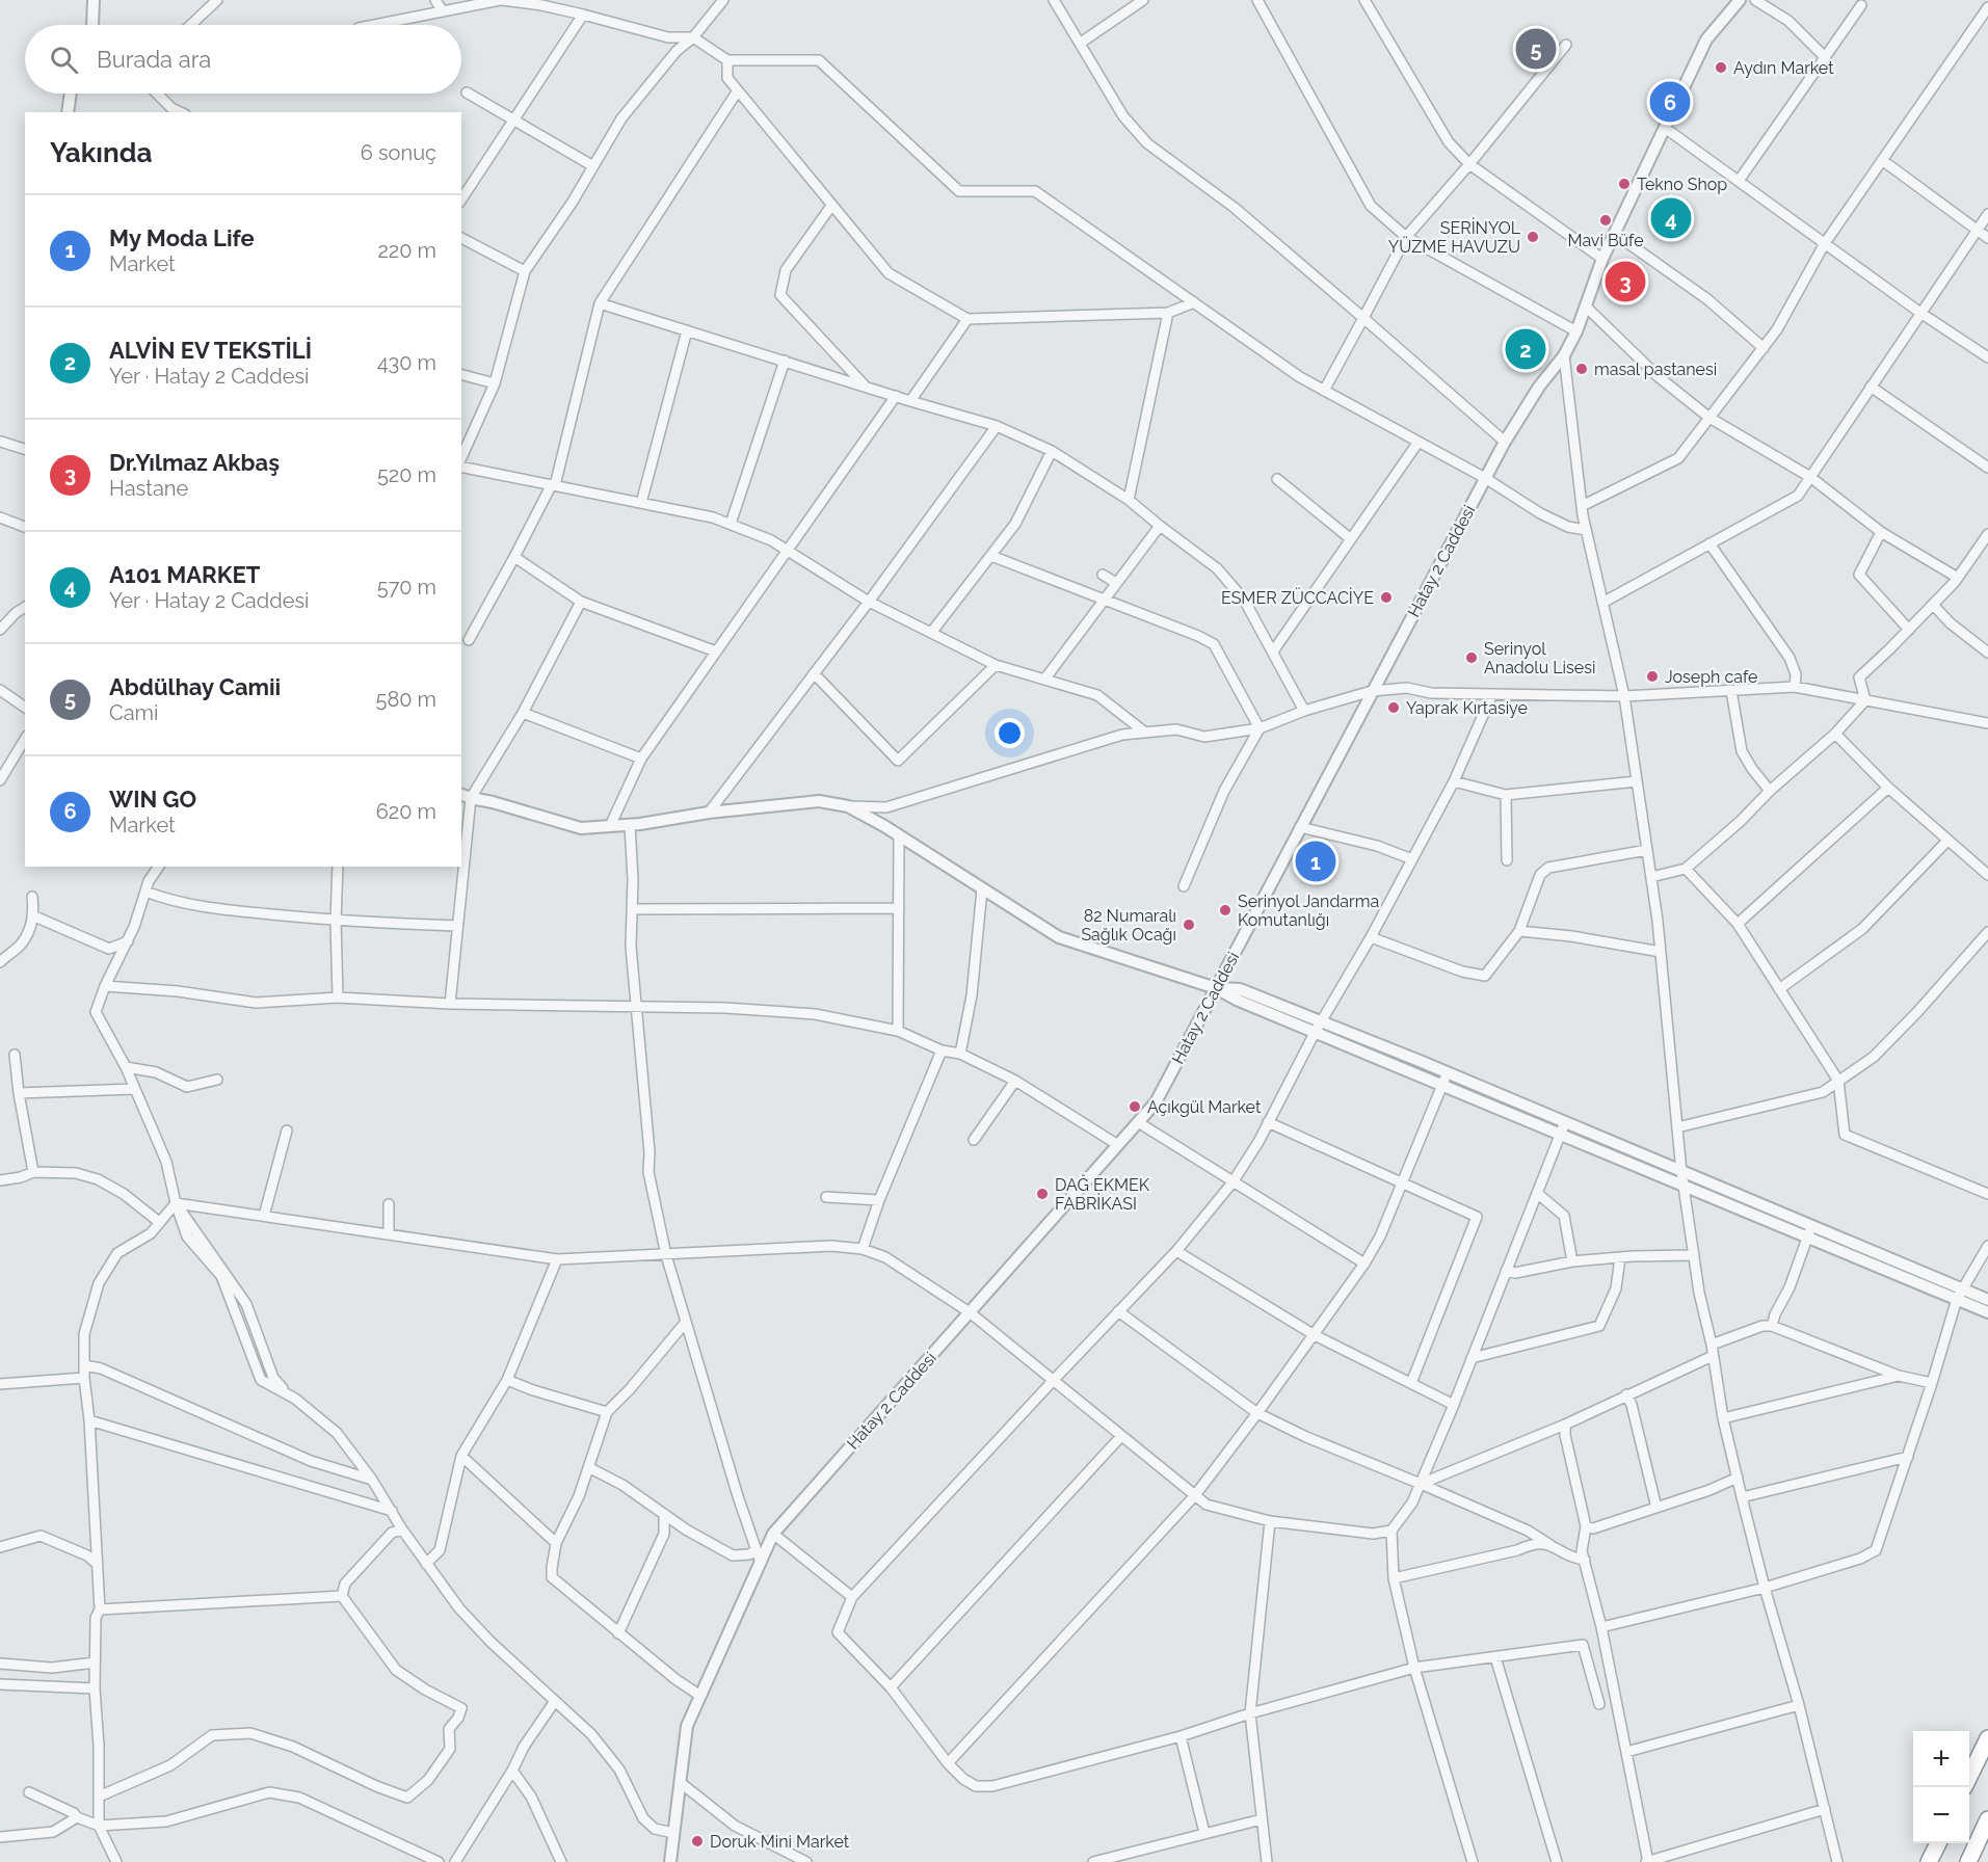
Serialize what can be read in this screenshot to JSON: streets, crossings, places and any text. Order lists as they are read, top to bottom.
{
  "streets": {
    "street": ["Hatay 2 Caddesi"]
  },
  "places": [
    "Aydın Market",
    "Tekno Shop",
    "Mavi Büfe",
    "SERİNYOL YÜZME HAVUZU",
    "masal pastanesi",
    "ESMER ZÜCCACİYE",
    "Serinyol Anadolu Lisesi",
    "Joseph cafe",
    "Yaprak Kırtasiye",
    "Serinyol Jandarma Komutanlığı",
    "82 Numaralı Sağlık Ocağı",
    "Açıkgül Market",
    "DAĞ EKMEK FABRİKASI",
    "Doruk Mini Market"
  ],
  "page": {
    "search": "Burada ara",
    "pins": [
      "5",
      "6",
      "4",
      "3",
      "2",
      "1"
    ],
    "heading": ["Yakında", "6 sonuç"],
    "list": [
      {
        "mark": "1",
        "name": "My Moda Life",
        "note": "Market",
        "value": "220 m"
      },
      {
        "mark": "2",
        "name": "ALVİN EV TEKSTİLİ",
        "note": "Yer · Hatay 2 Caddesi",
        "value": "430 m"
      },
      {
        "mark": "3",
        "name": "Dr.Yılmaz Akbaş",
        "note": "Hastane",
        "value": "520 m"
      },
      {
        "mark": "4",
        "name": "A101 MARKET",
        "note": "Yer · Hatay 2 Caddesi",
        "value": "570 m"
      },
      {
        "mark": "5",
        "name": "Abdülhay Camii",
        "note": "Cami",
        "value": "580 m"
      },
      {
        "mark": "6",
        "name": "WIN GO",
        "note": "Market",
        "value": "620 m"
      }
    ],
    "map_buttons": ["+", "−"]
  }
}
